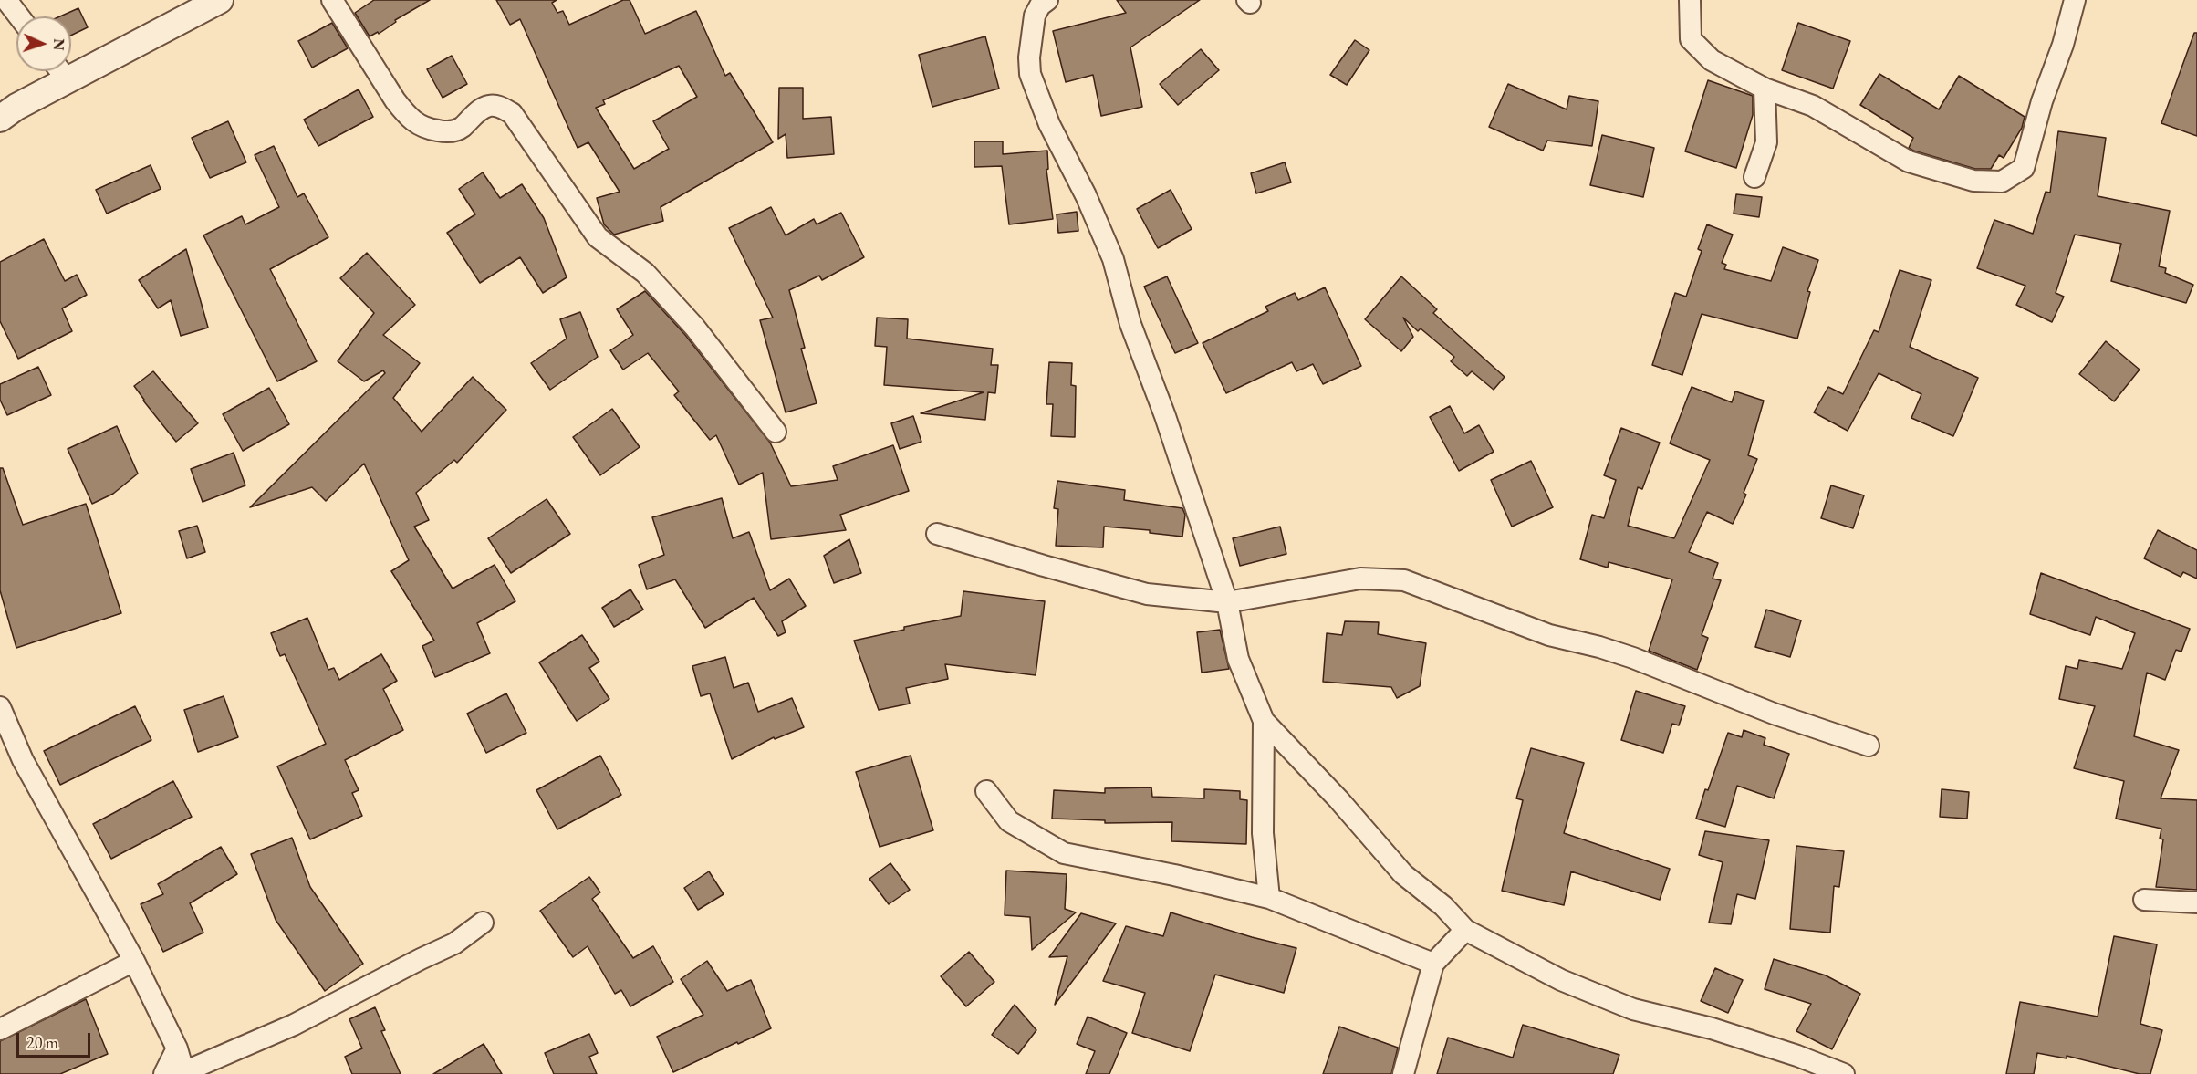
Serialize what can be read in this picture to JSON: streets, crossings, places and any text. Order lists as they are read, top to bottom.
{
  "scale_bar": "20 m",
  "north": "right"
}
